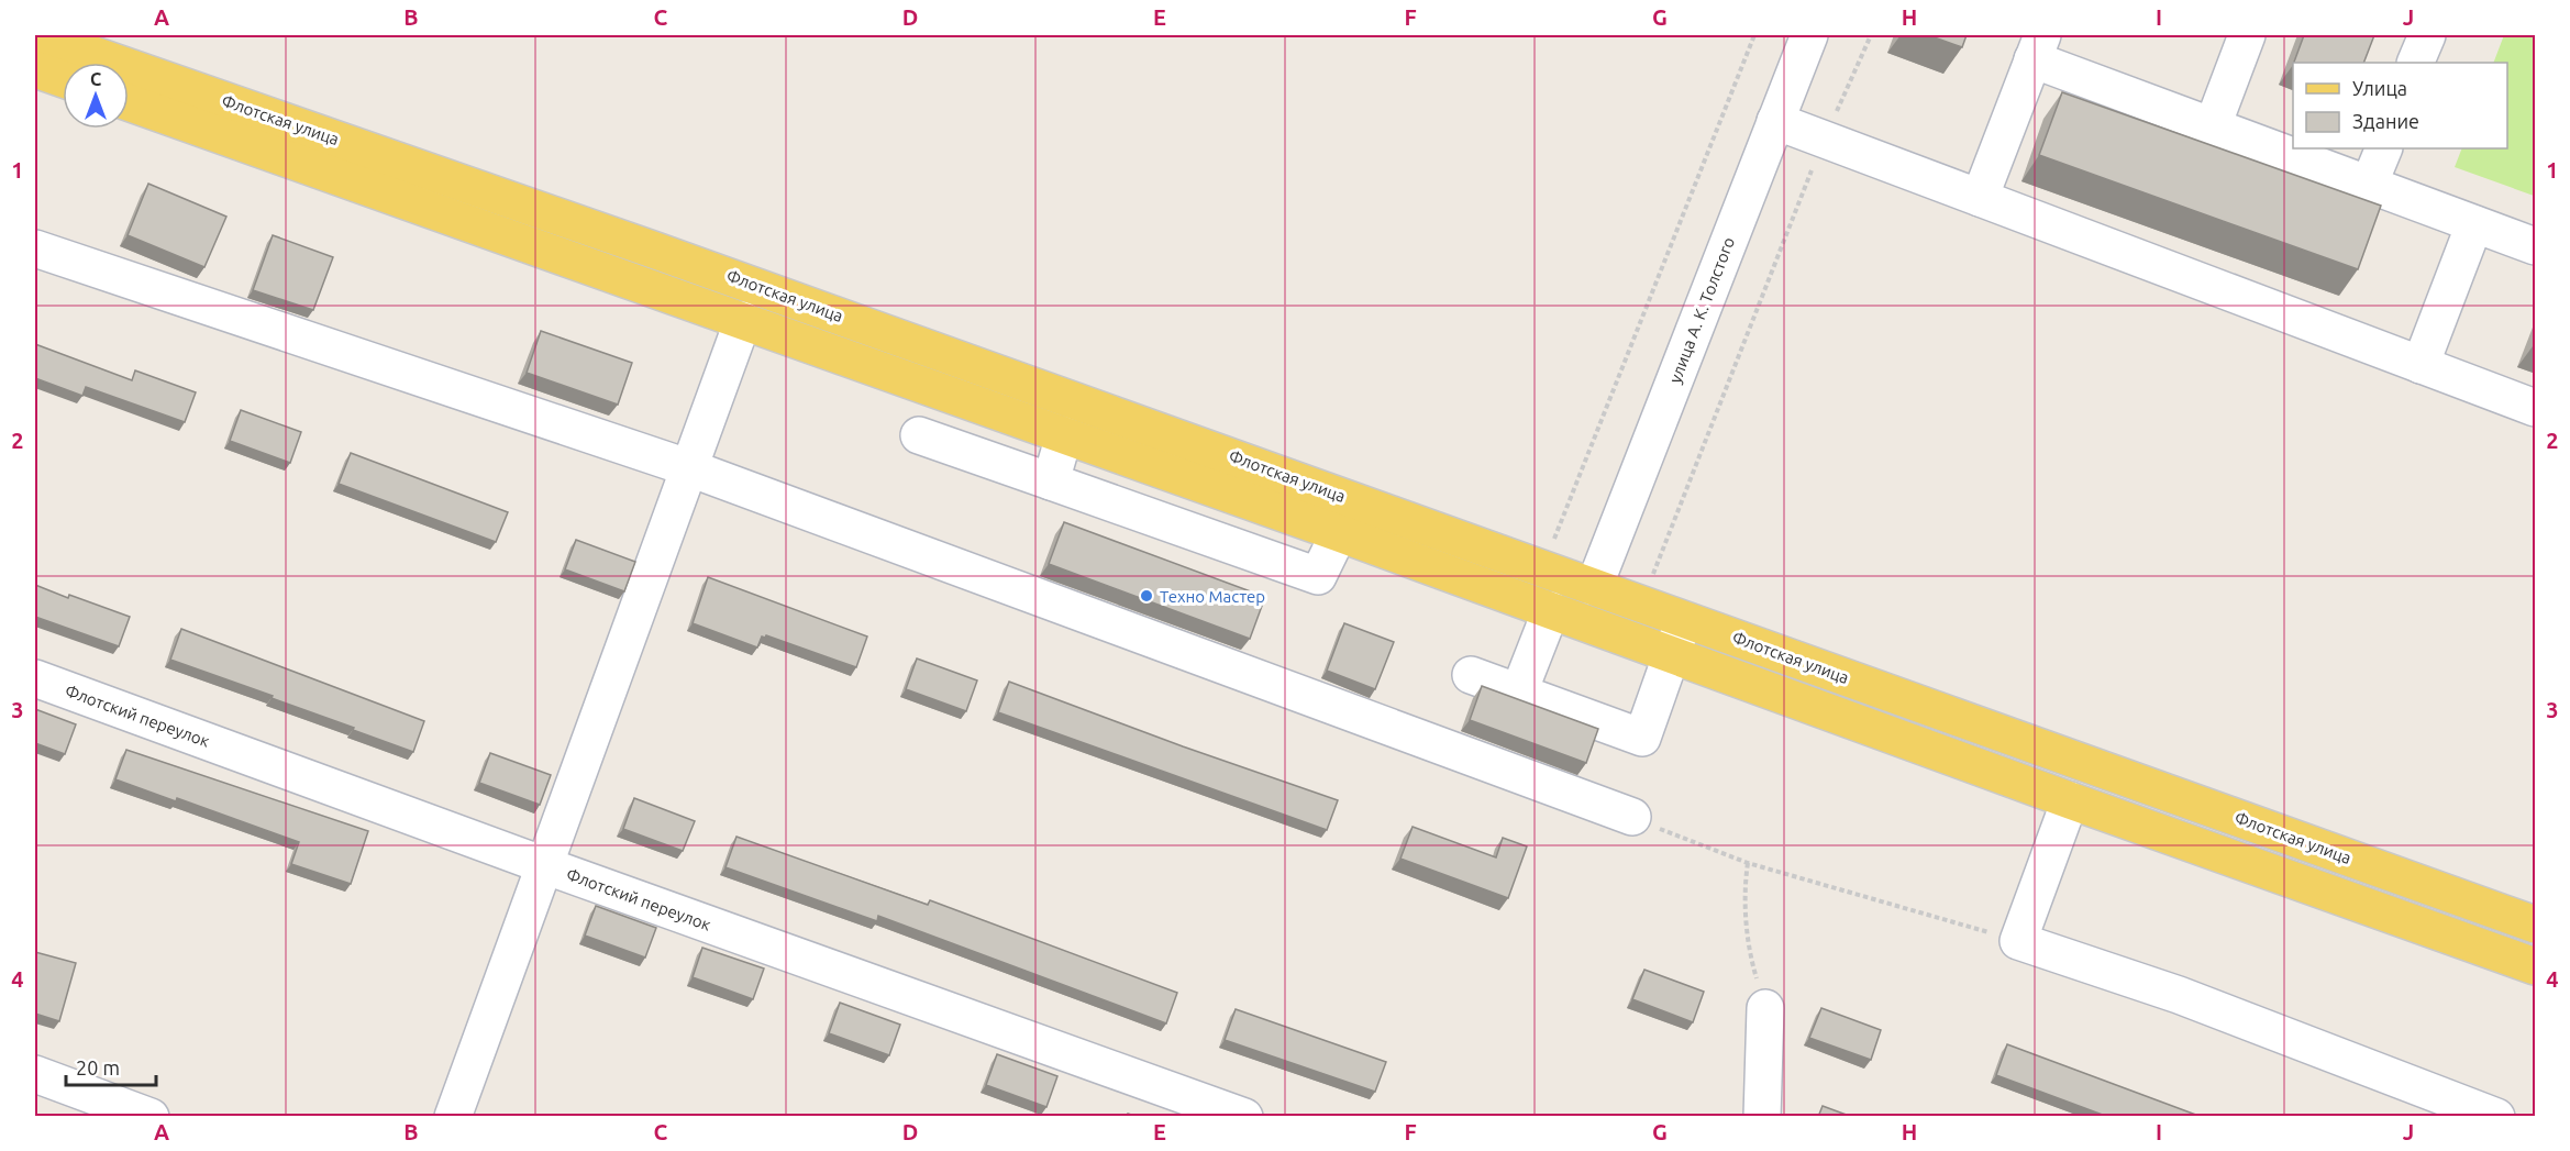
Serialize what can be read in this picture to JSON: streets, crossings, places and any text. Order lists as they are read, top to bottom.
{
  "streets": {
    "main road": ["Флотская улица"],
    "street": ["улица А. К. Толстого", "Флотский переулок"]
  },
  "crossings": [
    ["Флотская улица", "улица А. К. Толстого"]
  ],
  "places": ["Техно Мастер"],
  "legend": ["Улица", "Здание"],
  "scale_bar": "20 m",
  "north": "top",
  "grid": {
    "columns": [
      "A",
      "B",
      "C",
      "D",
      "E",
      "F",
      "G",
      "H",
      "I",
      "J"
    ],
    "rows": [
      "1",
      "2",
      "3",
      "4"
    ]
  }
}
